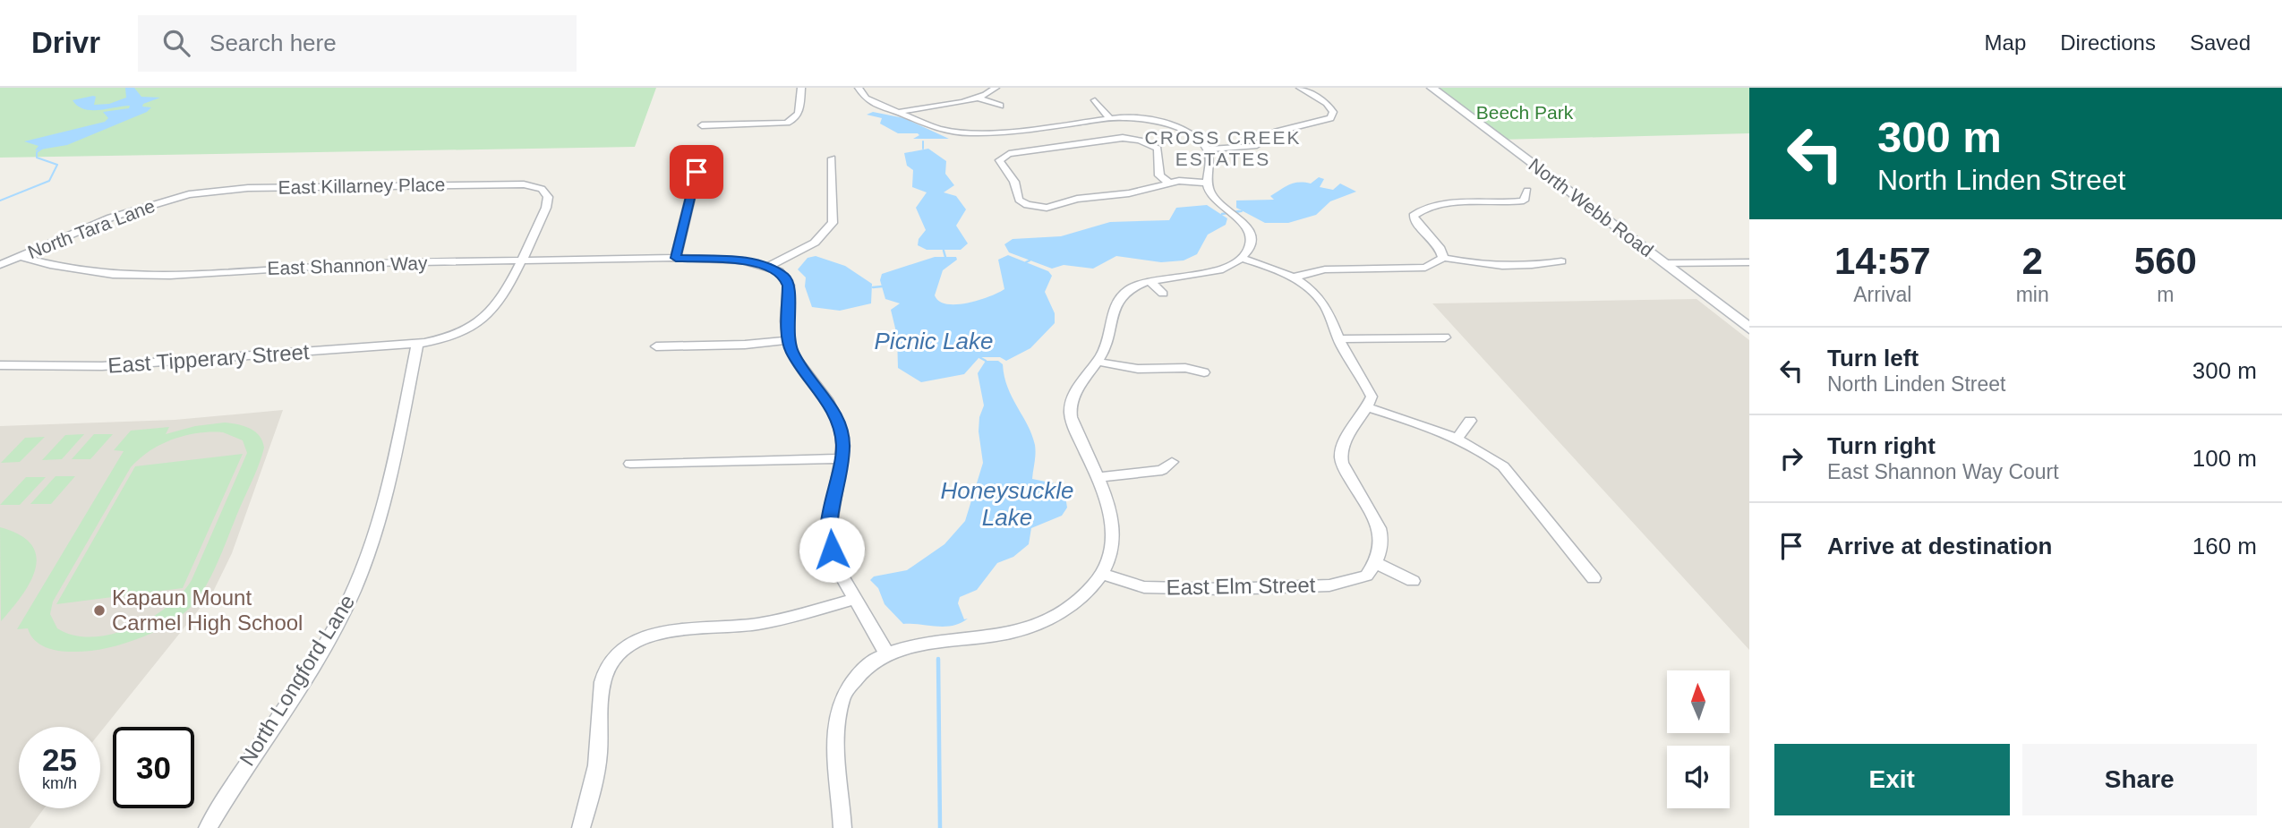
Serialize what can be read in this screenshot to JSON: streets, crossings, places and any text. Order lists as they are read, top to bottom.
{
  "streets": {
    "main road": ["North Webb Road"],
    "street": [
      "East Killarney Place",
      "North Tara Lane",
      "East Shannon Way",
      "East Tipperary Street",
      "East Elm Street",
      "North Longford Lane"
    ]
  },
  "crossings": [
    ["East Killarney Place", "North Tara Lane"],
    ["East Killarney Place", "East Shannon Way"],
    ["North Tara Lane", "East Shannon Way"],
    ["East Tipperary Street", "North Longford Lane"]
  ],
  "districts": ["CROSS CREEK ESTATES"],
  "water": ["Picnic Lake", "Honeysuckle Lake"],
  "parks": ["Beech Park"],
  "places": ["Kapaun Mount Carmel High School"],
  "north": "top",
  "page": {
    "header": "Drivr",
    "search": "Search here",
    "nav": ["Map", "Directions", "Saved"],
    "turn": ["300 m", "North Linden Street"],
    "eta": [
      "14:57",
      "Arrival",
      "2",
      "min",
      "560",
      "m"
    ],
    "list": [
      {
        "name": "Turn left",
        "note": "North Linden Street",
        "value": "300 m"
      },
      {
        "name": "Turn right",
        "note": "East Shannon Way Court",
        "value": "100 m"
      },
      {
        "name": "Arrive at destination",
        "value": "160 m"
      }
    ],
    "speed": "25 km/h",
    "limit": "30",
    "buttons": ["Exit", "Share"]
  }
}
